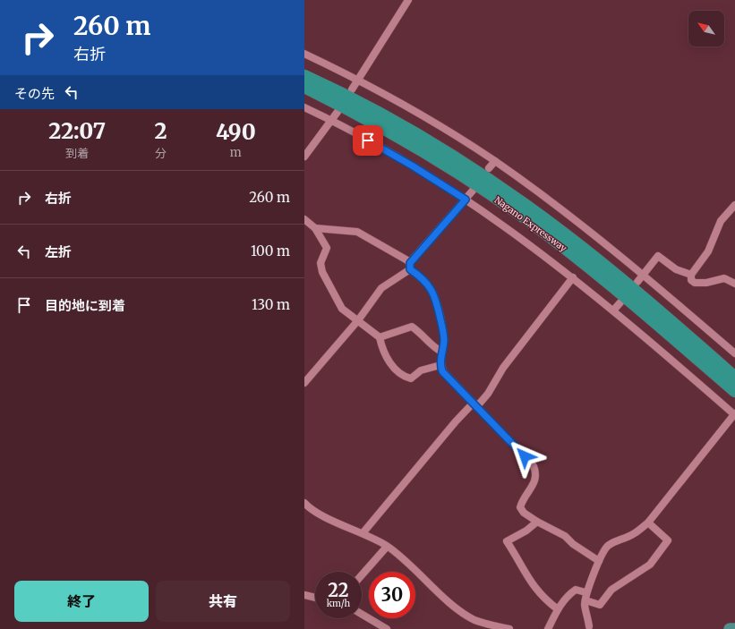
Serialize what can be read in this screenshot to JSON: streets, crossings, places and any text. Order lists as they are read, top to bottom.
{
  "streets": {
    "highway": ["Nagano Expressway"]
  },
  "north": "top left",
  "page": {
    "turn": ["260 m", "右折"],
    "then": "その先",
    "eta": [
      "22:07",
      "到着",
      "2",
      "分",
      "490",
      "m"
    ],
    "list": [
      {
        "name": "右折",
        "value": "260 m"
      },
      {
        "name": "左折",
        "value": "100 m"
      },
      {
        "name": "目的地に到着",
        "value": "130 m"
      }
    ],
    "speed": "22 km/h",
    "limit": "30",
    "buttons": ["終了", "共有"]
  }
}
